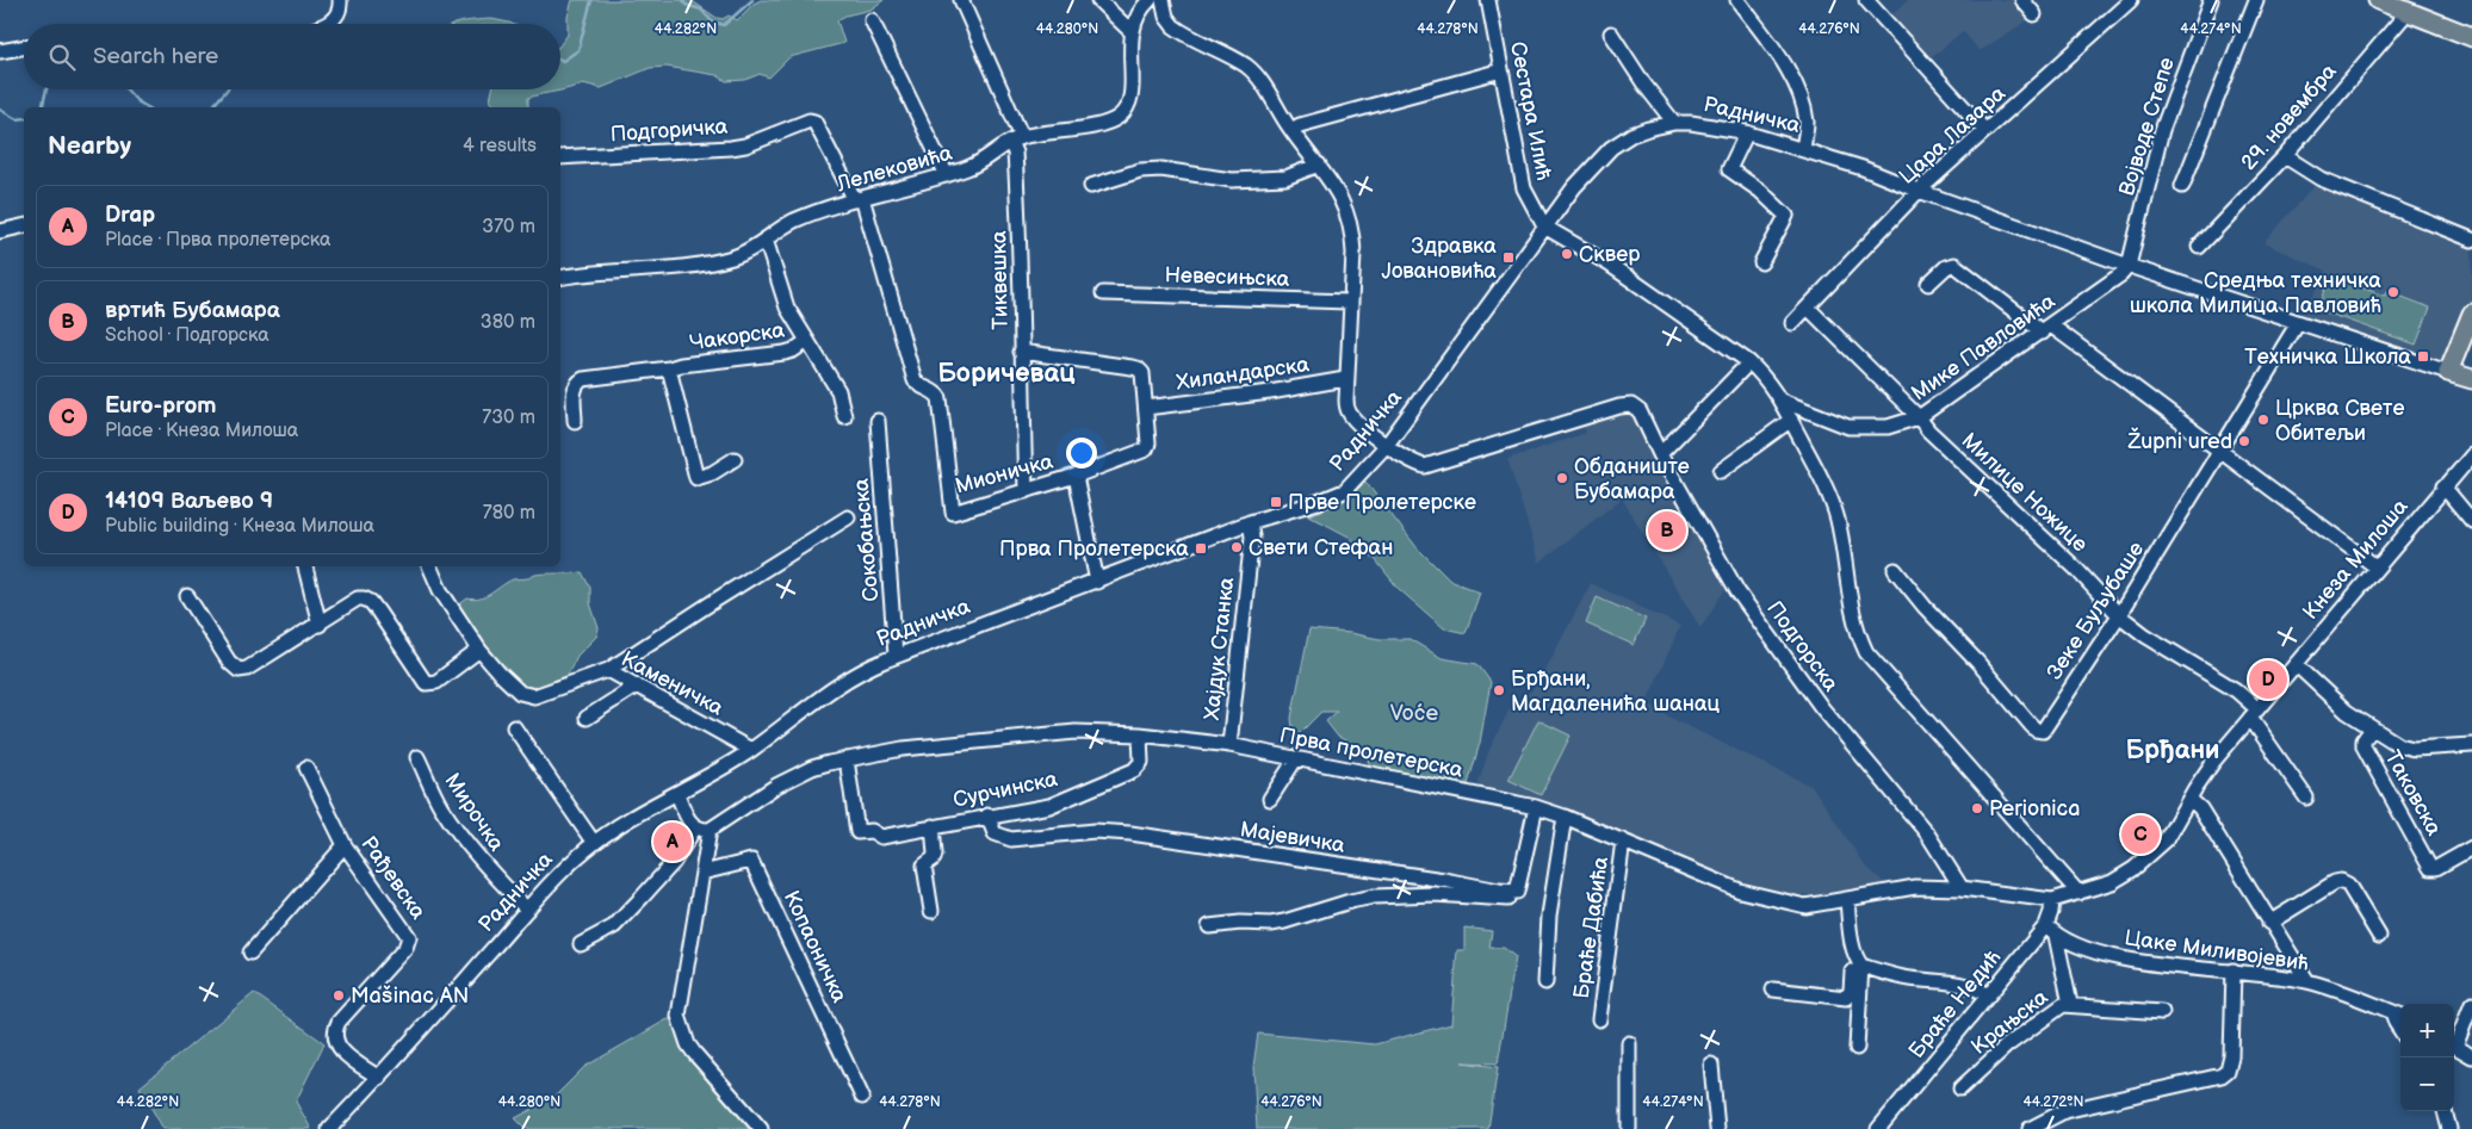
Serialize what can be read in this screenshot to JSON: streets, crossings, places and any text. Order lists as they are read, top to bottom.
{
  "streets": {
    "main road": ["Радничка"],
    "street": [
      "Сестара Илић",
      "29. новембра",
      "Војводе Степе",
      "Подгоричка",
      "Цара Лазара",
      "Лелековића",
      "Невесињска",
      "Тиквешка",
      "Чакорска",
      "Мике Павловића",
      "Хиландарска",
      "Мионичка",
      "Милице Ножице",
      "Сокобањска",
      "Кнеза Милоша",
      "Зеке Буљубаше",
      "Подгорска",
      "Хајдук Станка",
      "Каменичка",
      "Прва пролетерска",
      "Сурчинска",
      "Таковска",
      "Мирочка",
      "Мајевичка",
      "Рађевска",
      "Браће Дабића",
      "Копаоничка",
      "Цаке Миливојевић",
      "Браће Недић",
      "Крањска"
    ]
  },
  "crossings": [
    ["Сестара Илић", "Радничка"],
    ["Радничка", "Војводе Степе"],
    ["Радничка", "Цара Лазара"],
    ["Радничка", "Мике Павловића"],
    ["Радничка", "Мионичка"],
    ["Радничка", "Сокобањска"],
    ["Радничка", "Зеке Буљубаше"],
    ["Радничка", "Подгорска"],
    ["Радничка", "Хајдук Станка"],
    ["Радничка", "Каменичка"],
    ["Радничка", "Мирочка"],
    ["Радничка", "Рађевска"],
    ["Војводе Степе", "Мике Павловића"],
    ["Подгоричка", "Мионичка"],
    ["Цара Лазара", "Милице Ножице"],
    ["Лелековића", "Тиквешка"],
    ["Лелековића", "Чакорска"],
    ["Лелековића", "Мионичка"],
    ["Тиквешка", "Мионичка"],
    ["Мике Павловића", "Милице Ножице"],
    ["Милице Ножице", "Кнеза Милоша"],
    ["Милице Ножице", "Зеке Буљубаше"],
    ["Кнеза Милоша", "Прва пролетерска"],
    ["Подгорска", "Прва пролетерска"],
    ["Хајдук Станка", "Прва пролетерска"],
    ["Прва пролетерска", "Сурчинска"],
    ["Прва пролетерска", "Браће Дабића"],
    ["Прва пролетерска", "Браће Недић"],
    ["Сурчинска", "Мајевичка"],
    ["Цаке Миливојевић", "Браће Недић"]
  ],
  "districts": ["Боричевац", "Брђани"],
  "parks": ["Voće"],
  "places": {
    "other": [
      "Сквер",
      "Средња техничка школа Милица Павловић",
      "Црква Свете Обитељи",
      "Župni ured",
      "Обданиште Бубамара",
      "Свети Стефан",
      "Брђани, Магдаленића шанац",
      "Perionica",
      "Mašinac AN"
    ],
    "transit": [
      "Здравка Јовановића",
      "Техничка Школа",
      "Прве Пролетерске",
      "Прва Пролетерска"
    ]
  },
  "page": {
    "search": "Search here",
    "heading": ["Nearby", "4 results"],
    "list": [
      {
        "mark": "A",
        "name": "Drap",
        "note": "Place · Прва пролетерска",
        "value": "370 m"
      },
      {
        "mark": "B",
        "name": "вртић Бубамара",
        "note": "School · Подгорска",
        "value": "380 m"
      },
      {
        "mark": "C",
        "name": "Euro-prom",
        "note": "Place · Кнеза Милоша",
        "value": "730 m"
      },
      {
        "mark": "D",
        "name": "14109 Ваљево 9",
        "note": "Public building · Кнеза Милоша",
        "value": "780 m"
      }
    ],
    "pins": [
      "B",
      "D",
      "C",
      "A"
    ],
    "map_buttons": ["+", "−"]
  },
  "coordinates": [
    "44.282°N",
    "44.280°N",
    "44.278°N",
    "44.276°N",
    "44.274°N",
    "44.272°N"
  ]
}
